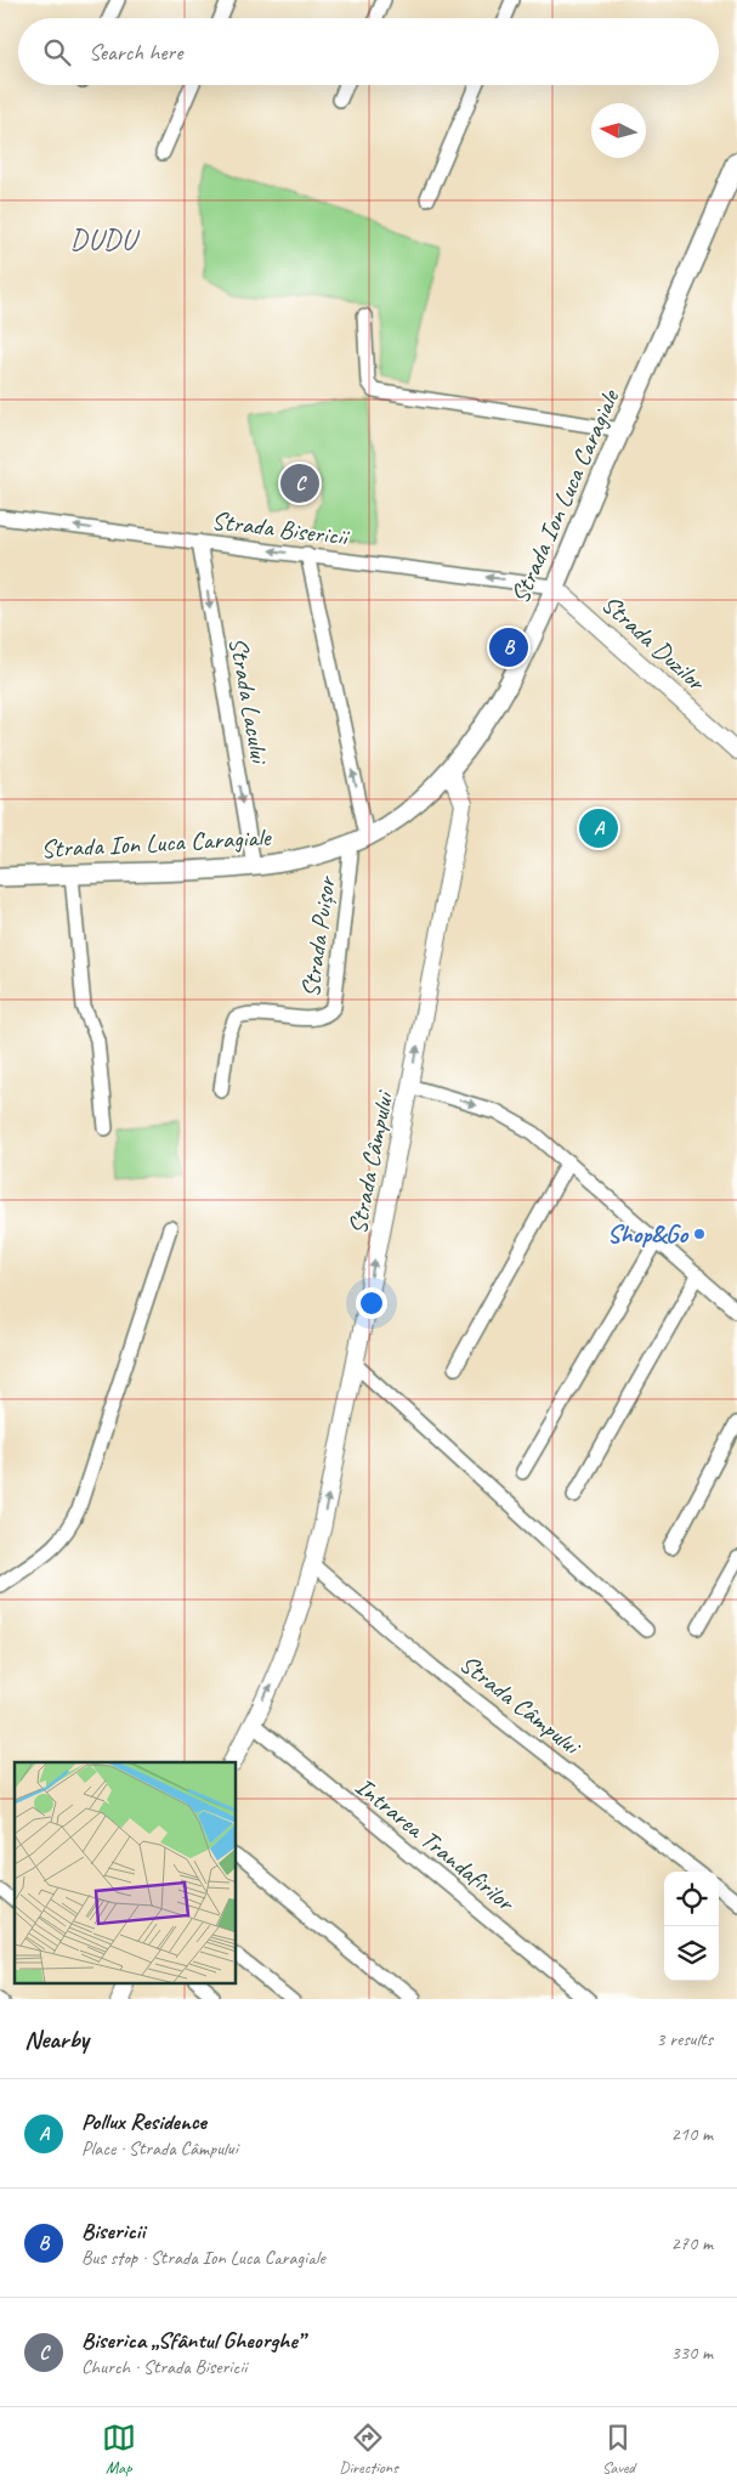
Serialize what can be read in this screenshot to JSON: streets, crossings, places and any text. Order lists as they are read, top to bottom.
{
  "streets": {
    "main road": ["Strada Ion Luca Caragiale"],
    "street": [
      "Strada Bisericii",
      "Strada Duzilor",
      "Strada Lacului",
      "Strada Puișor",
      "Strada Câmpului",
      "Intrarea Trandafirilor"
    ]
  },
  "crossings": [
    ["Strada Ion Luca Caragiale", "Strada Bisericii"],
    ["Strada Ion Luca Caragiale", "Strada Duzilor"],
    ["Strada Ion Luca Caragiale", "Strada Lacului"],
    ["Strada Ion Luca Caragiale", "Strada Puișor"],
    ["Strada Ion Luca Caragiale", "Strada Câmpului"],
    ["Strada Bisericii", "Strada Duzilor"],
    ["Strada Bisericii", "Strada Lacului"],
    ["Strada Bisericii", "Strada Puișor"],
    ["Strada Câmpului", "Intrarea Trandafirilor"]
  ],
  "one_way": [
    "Strada Bisericii",
    "Strada Lacului",
    "Strada Puișor",
    "Strada Câmpului"
  ],
  "districts": ["DUDU"],
  "places": ["Shop&Go"],
  "north": "left",
  "page": {
    "search": "Search here",
    "pins": ["C", "B", "A"],
    "heading": ["Nearby", "3 results"],
    "list": [
      {
        "mark": "A",
        "name": "Pollux Residence",
        "note": "Place · Strada Câmpului",
        "value": "210 m"
      },
      {
        "mark": "B",
        "name": "Bisericii",
        "note": "Bus stop · Strada Ion Luca Caragiale",
        "value": "270 m"
      },
      {
        "mark": "C",
        "name": "Biserica „Sfântul Gheorghe”",
        "note": "Church · Strada Bisericii",
        "value": "330 m"
      }
    ],
    "nav": ["Map", "Directions", "Saved"]
  }
}
